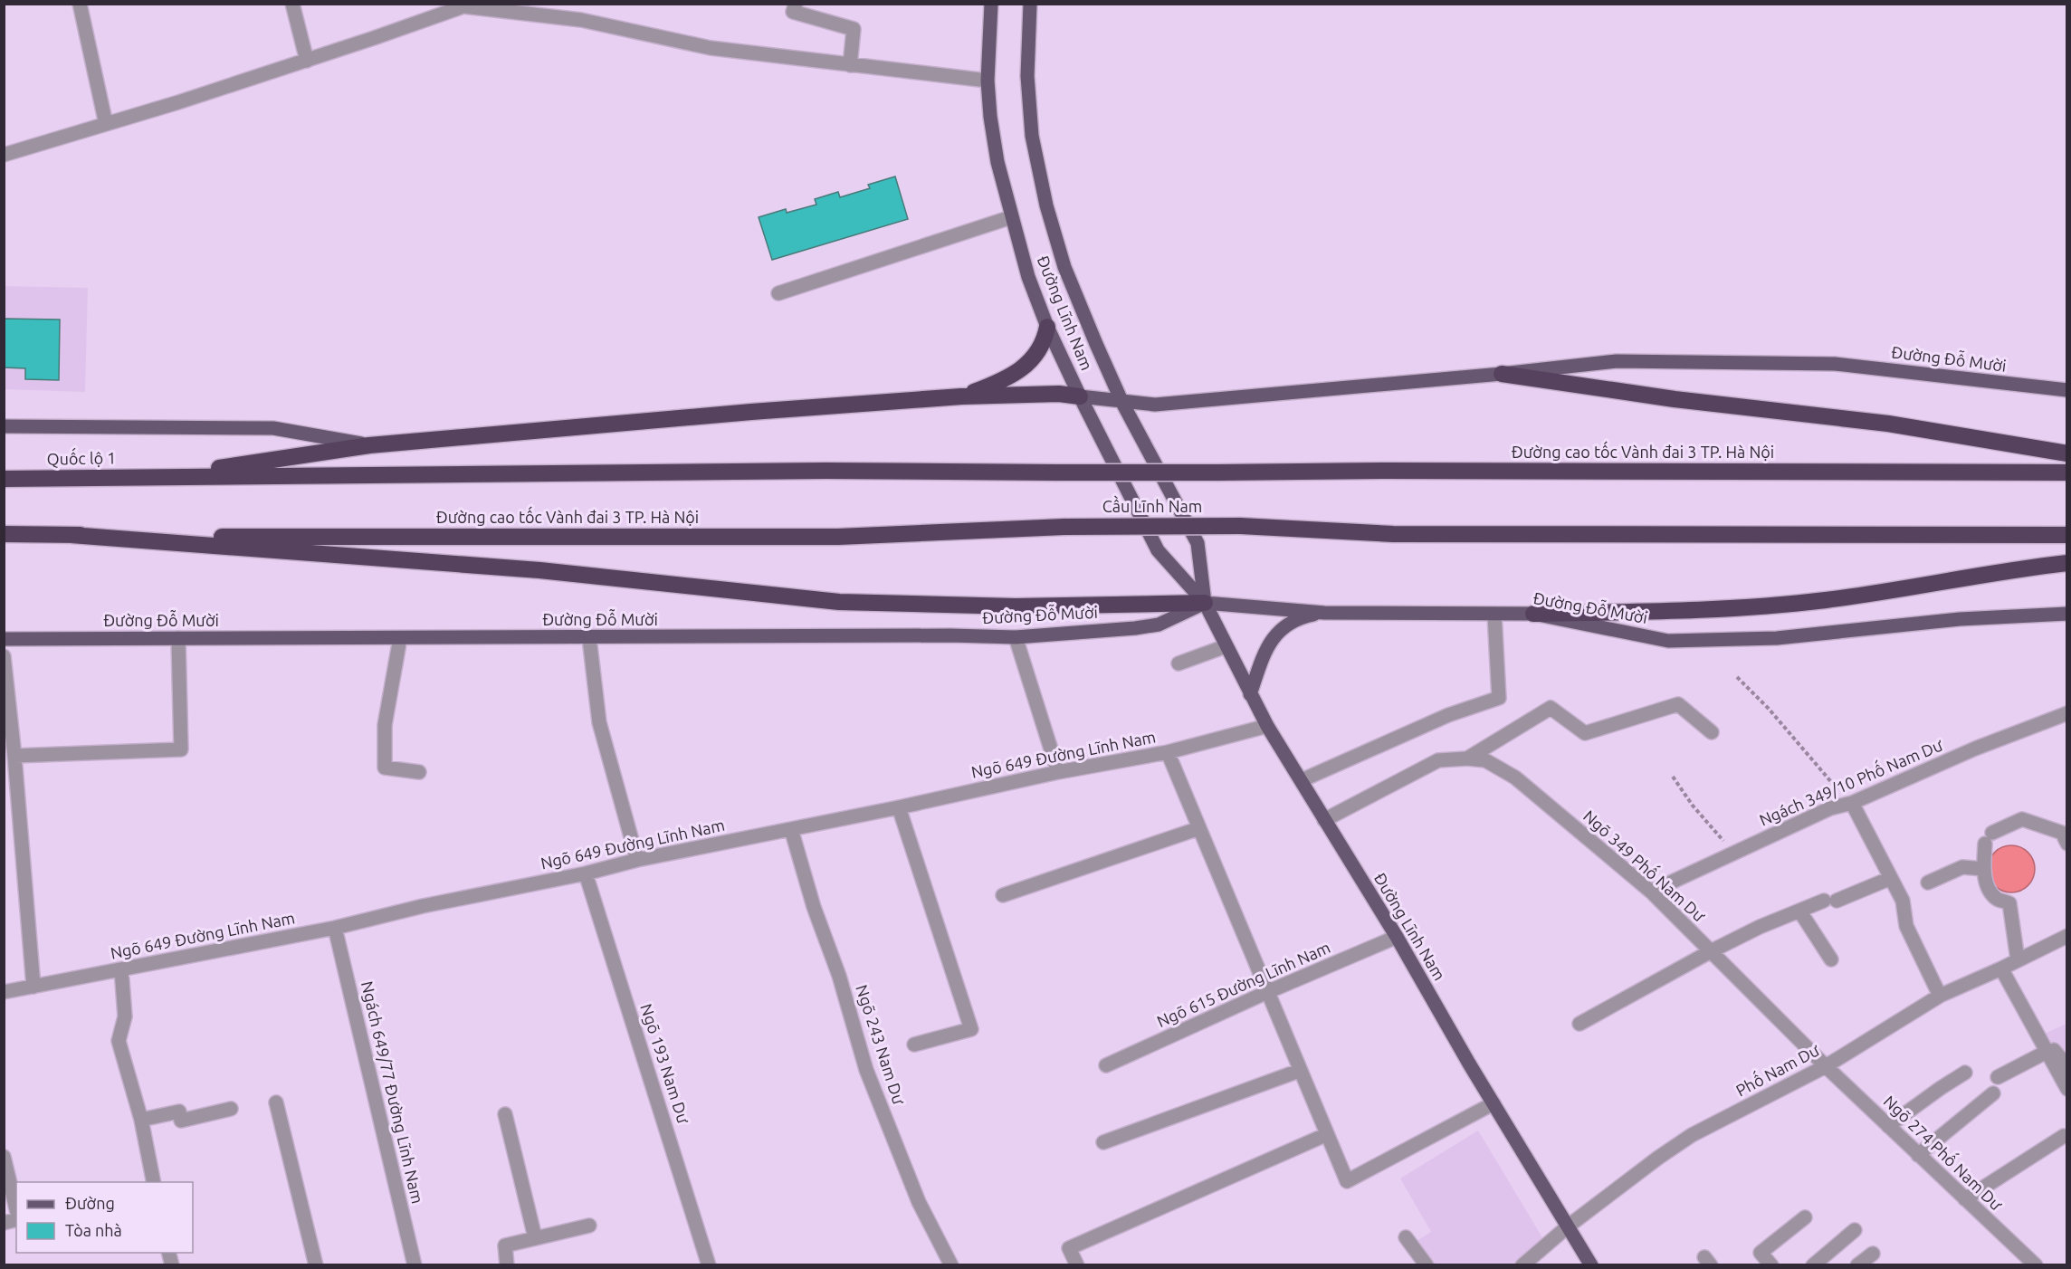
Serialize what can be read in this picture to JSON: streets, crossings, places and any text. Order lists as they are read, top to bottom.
{
  "streets": {
    "highway": ["Đường cao tốc Vành đai 3 TP. Hà Nội", "Quốc lộ 1", "Cầu Lĩnh Nam"],
    "main road": ["Đường Lĩnh Nam", "Đường Đỗ Mười"],
    "street": [
      "Ngõ 649 Đường Lĩnh Nam",
      "Ngách 349/10 Phố Nam Dư",
      "Ngõ 349 Phố Nam Dư",
      "Ngõ 615 Đường Lĩnh Nam",
      "Ngõ 243 Nam Dư",
      "Ngõ 193 Nam Dư",
      "Phố Nam Dư",
      "Ngách 649/77 Đường Lĩnh Nam",
      "Ngõ 274 Phố Nam Dư"
    ]
  },
  "crossings": [
    ["Đường Lĩnh Nam", "Đường Đỗ Mười"],
    ["Đường Lĩnh Nam", "Ngõ 649 Đường Lĩnh Nam"],
    ["Đường Lĩnh Nam", "Ngõ 349 Phố Nam Dư"],
    ["Đường Lĩnh Nam", "Ngõ 615 Đường Lĩnh Nam"],
    ["Đường Lĩnh Nam", "Phố Nam Dư"],
    ["Đường cao tốc Vành đai 3 TP. Hà Nội", "Quốc lộ 1"],
    ["Đường cao tốc Vành đai 3 TP. Hà Nội", "Cầu Lĩnh Nam"],
    ["Ngõ 649 Đường Lĩnh Nam", "Ngõ 243 Nam Dư"],
    ["Ngõ 649 Đường Lĩnh Nam", "Ngõ 193 Nam Dư"],
    ["Ngõ 649 Đường Lĩnh Nam", "Ngách 649/77 Đường Lĩnh Nam"],
    ["Ngách 349/10 Phố Nam Dư", "Ngõ 349 Phố Nam Dư"],
    ["Ngõ 349 Phố Nam Dư", "Phố Nam Dư"],
    ["Ngõ 349 Phố Nam Dư", "Ngõ 274 Phố Nam Dư"],
    ["Phố Nam Dư", "Ngõ 274 Phố Nam Dư"]
  ],
  "legend": ["Đường", "Tòa nhà"]
}
